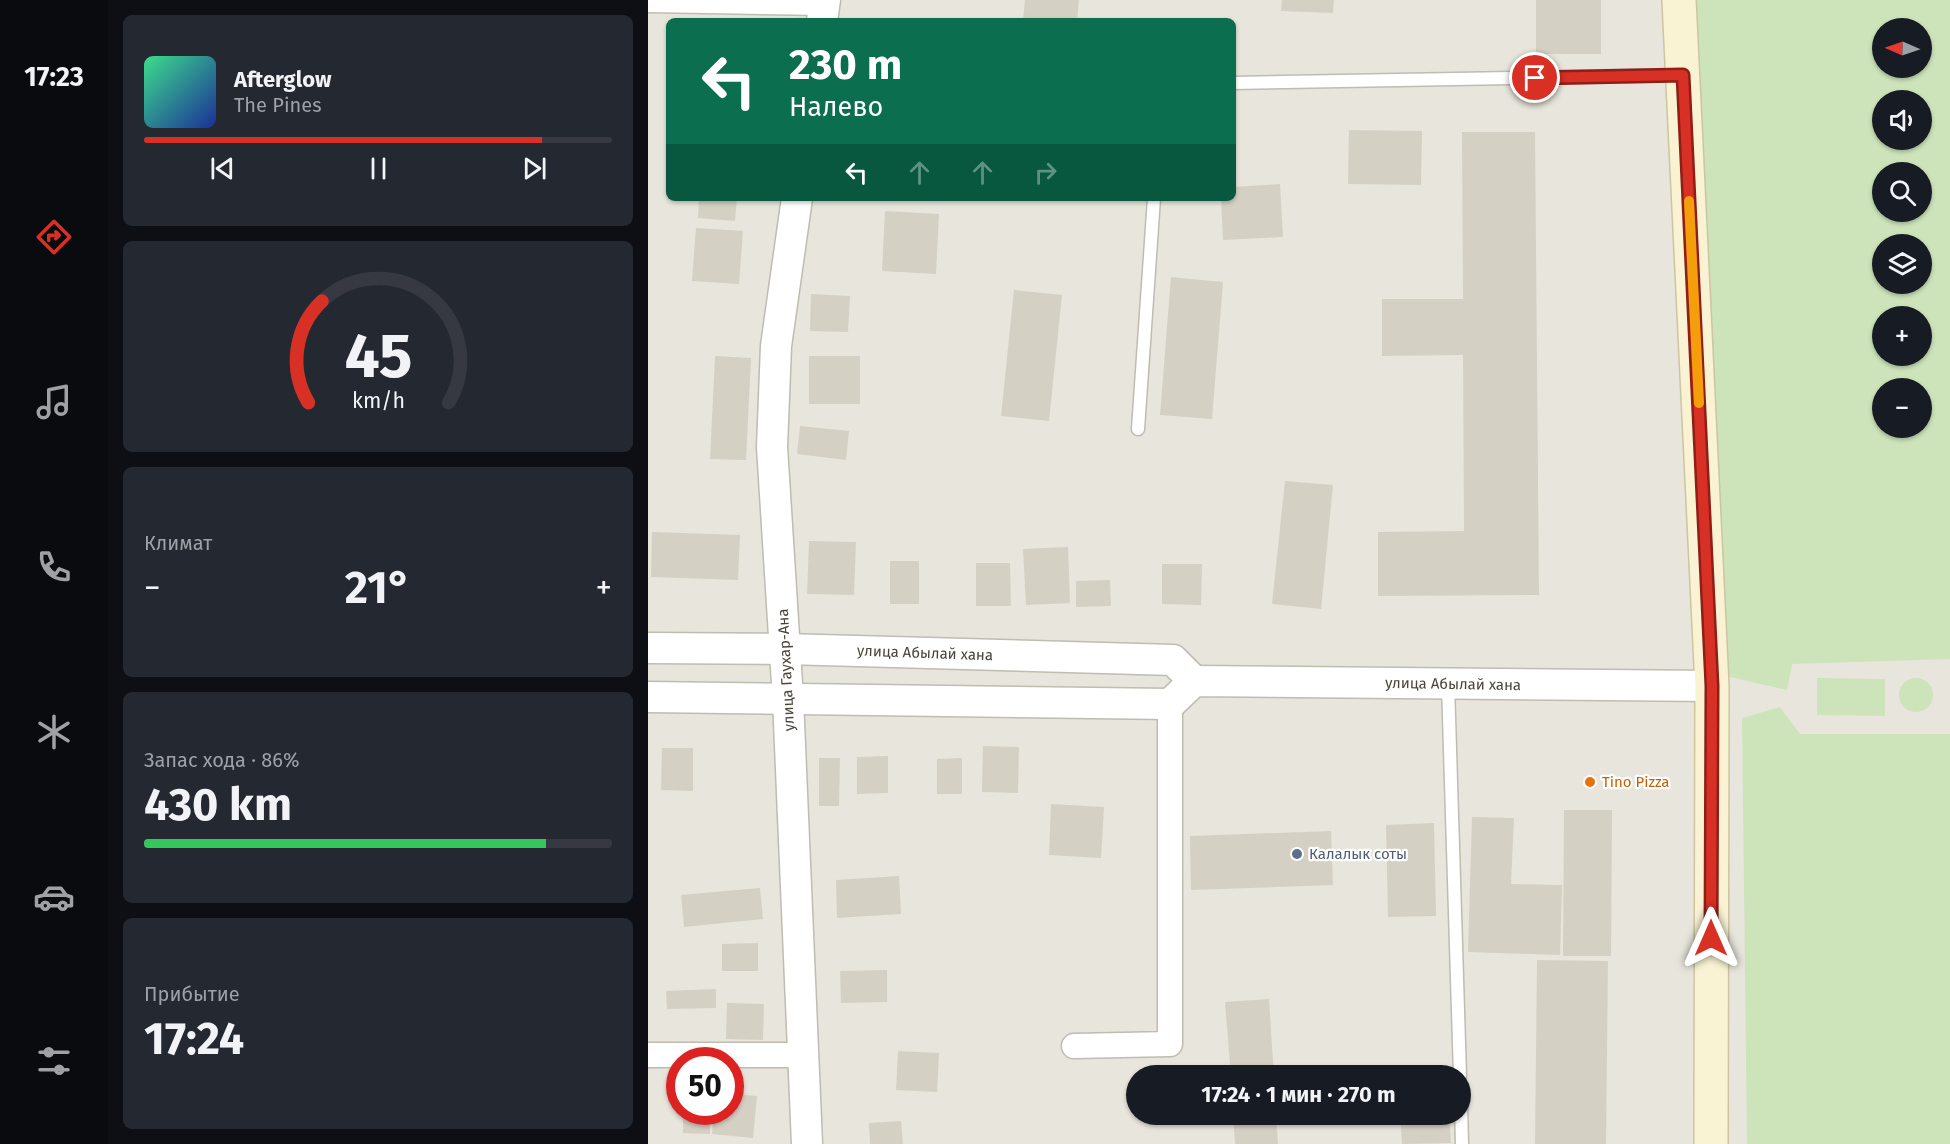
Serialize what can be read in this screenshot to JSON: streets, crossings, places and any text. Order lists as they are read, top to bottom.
{
  "streets": {
    "street": ["улица Абылай хана", "улица Гаухар-Ана"]
  },
  "crossings": [
    ["улица Абылай хана", "улица Гаухар-Ана"]
  ],
  "places": ["Tino Pizza", "Калалык соты"],
  "north": "left",
  "page": {
    "tabs": "17:23",
    "map_buttons": ["+", "−"],
    "turn": ["230 m", "Налево"],
    "song": ["Afterglow", "The Pines"],
    "tile": [
      "Климат",
      ["Запас хода · 86%", "430 km"],
      ["Прибытие", "17:24"]
    ],
    "heat": ["−", "21°", "+"],
    "limit": "50",
    "trip": "17:24 · 1 мин · 270 m",
    "gauge": ["45", "km/h"]
  }
}
